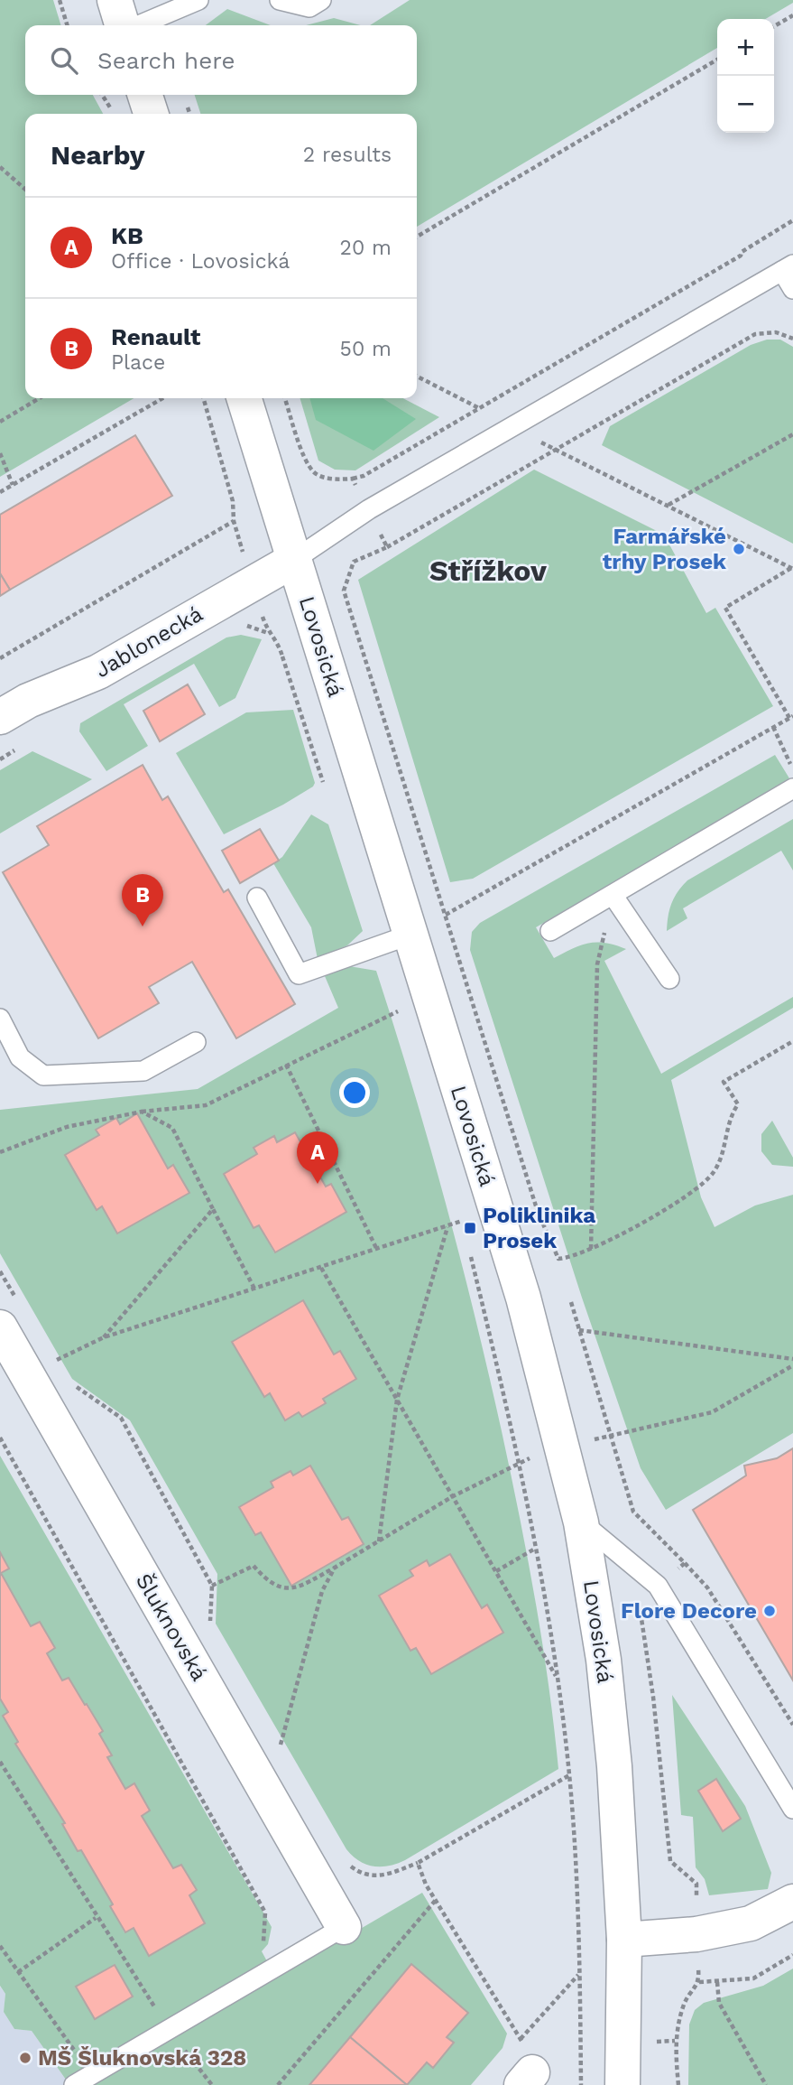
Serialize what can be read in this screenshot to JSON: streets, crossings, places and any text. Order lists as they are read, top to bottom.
{
  "streets": {
    "street": ["Jablonecká", "Lovosická", "Šluknovská"]
  },
  "crossings": [
    ["Jablonecká", "Lovosická"]
  ],
  "districts": ["Střížkov"],
  "places": {
    "other": ["Farmářské trhy Prosek", "Flore Decore", "MŠ Šluknovská 328"],
    "transit": ["Poliklinika Prosek"]
  },
  "page": {
    "map_buttons": ["+", "−"],
    "search": "Search here",
    "heading": ["Nearby", "2 results"],
    "list": [
      {
        "mark": "A",
        "name": "KB",
        "note": "Office · Lovosická",
        "value": "20 m"
      },
      {
        "mark": "B",
        "name": "Renault",
        "note": "Place",
        "value": "50 m"
      }
    ],
    "pins": ["B", "A"]
  }
}
